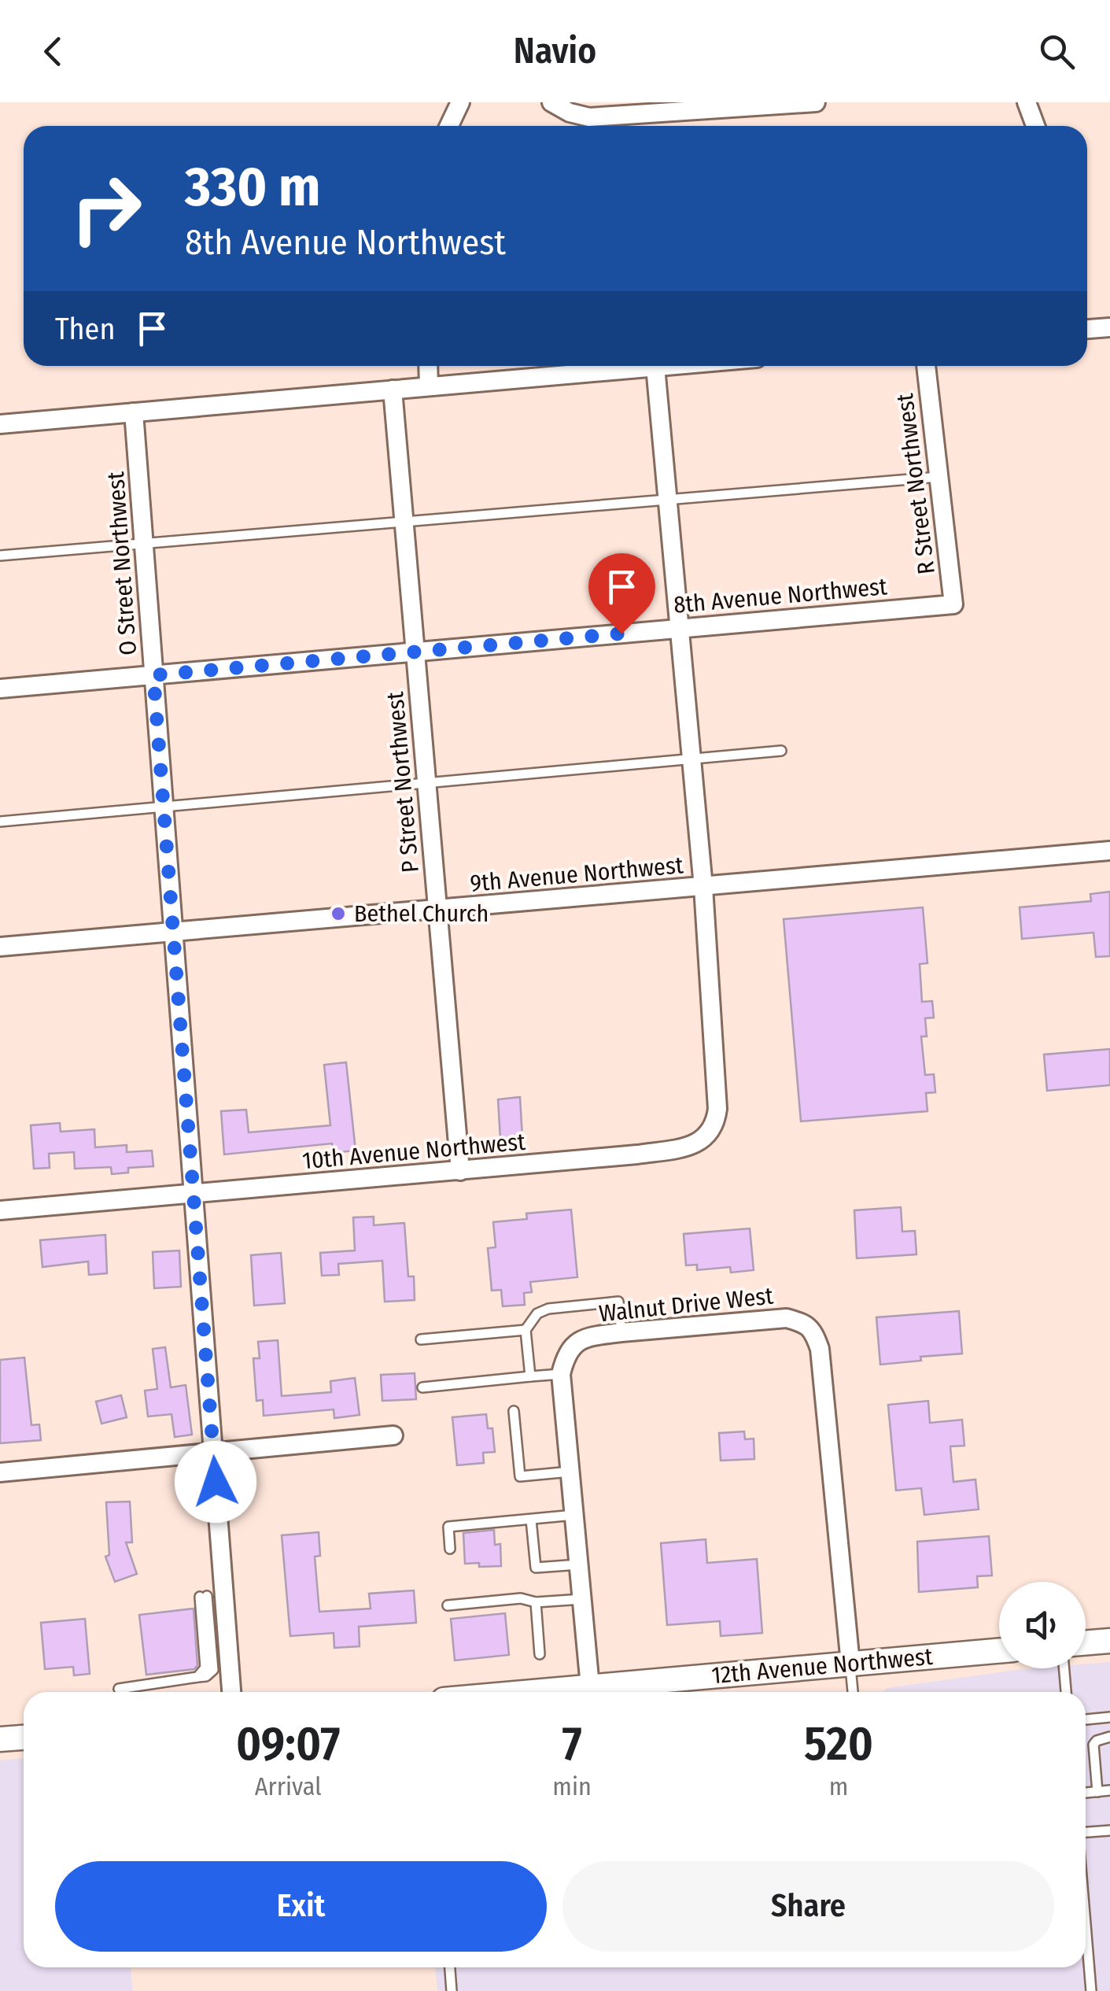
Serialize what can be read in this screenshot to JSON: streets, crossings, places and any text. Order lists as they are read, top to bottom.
{
  "streets": {
    "main road": ["12th Avenue Northwest"],
    "street": [
      "R Street Northwest",
      "O Street Northwest",
      "8th Avenue Northwest",
      "P Street Northwest",
      "9th Avenue Northwest",
      "10th Avenue Northwest",
      "Walnut Drive West"
    ]
  },
  "crossings": [
    ["R Street Northwest", "8th Avenue Northwest"],
    ["O Street Northwest", "8th Avenue Northwest"],
    ["O Street Northwest", "9th Avenue Northwest"],
    ["O Street Northwest", "10th Avenue Northwest"],
    ["8th Avenue Northwest", "P Street Northwest"],
    ["8th Avenue Northwest", "10th Avenue Northwest"],
    ["P Street Northwest", "9th Avenue Northwest"],
    ["P Street Northwest", "10th Avenue Northwest"],
    ["9th Avenue Northwest", "10th Avenue Northwest"],
    ["Walnut Drive West", "12th Avenue Northwest"]
  ],
  "places": ["Bethel Church"],
  "page": {
    "header": "Navio",
    "turn": ["330 m", "8th Avenue Northwest"],
    "then": "Then",
    "eta": [
      "09:07",
      "Arrival",
      "7",
      "min",
      "520",
      "m"
    ],
    "buttons": ["Exit", "Share"]
  }
}
